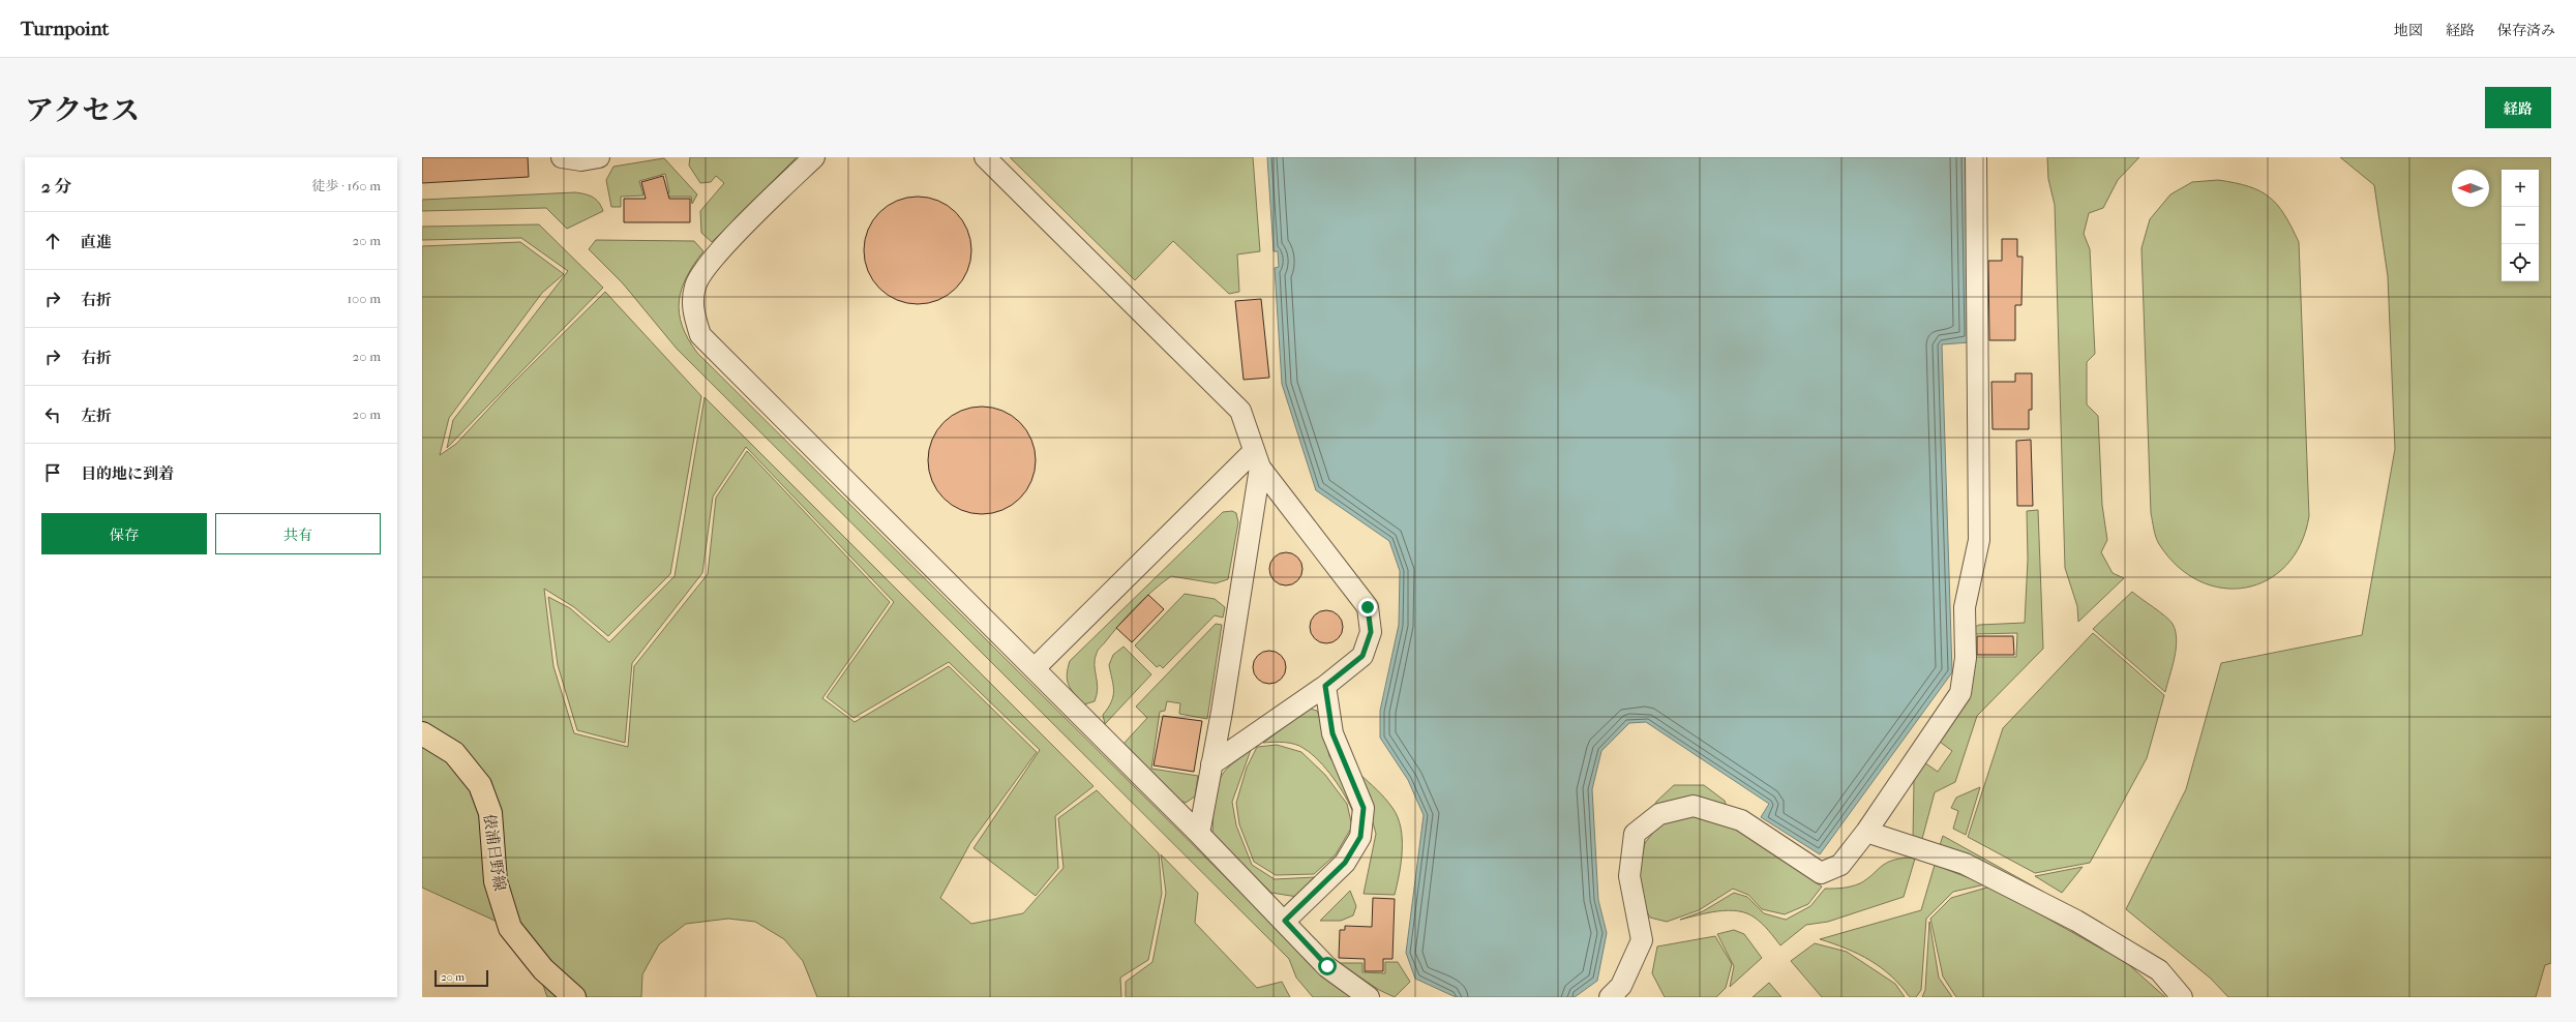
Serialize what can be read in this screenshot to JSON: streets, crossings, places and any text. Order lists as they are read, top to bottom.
{
  "streets": {
    "main road": ["俵浦日野線"]
  },
  "scale_bar": "20 m",
  "north": "left",
  "page": {
    "header": "Turnpoint",
    "nav": ["地図", "経路", "保存済み"],
    "title": "アクセス",
    "buttons": [
      "経路",
      ["保存", "共有"]
    ],
    "heading": ["2 分", "徒歩 · 160 m"],
    "map_buttons": ["+", "−"],
    "list": [
      ["直進", "20 m"],
      ["右折", "100 m"],
      ["右折", "20 m"],
      ["左折", "20 m"],
      "目的地に到着"
    ],
    "scale": "20 m"
  }
}
